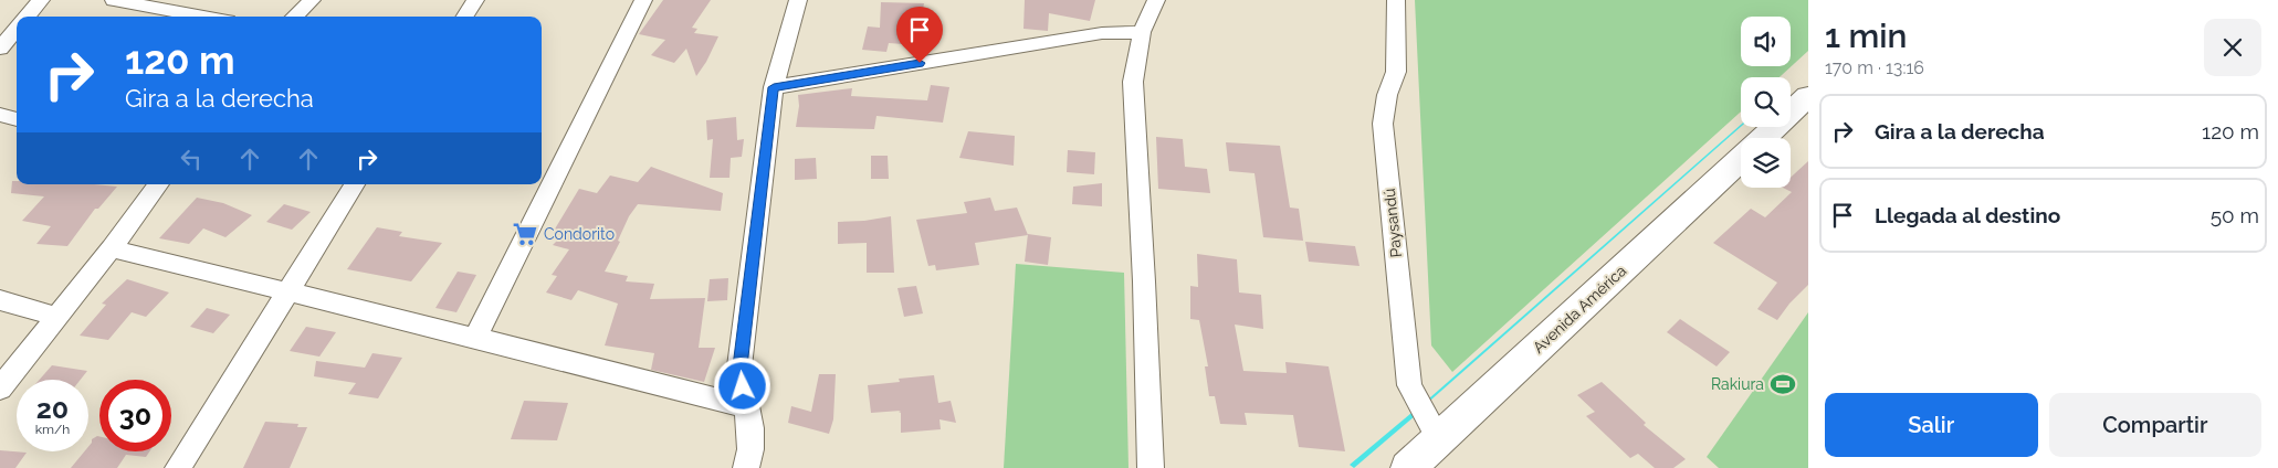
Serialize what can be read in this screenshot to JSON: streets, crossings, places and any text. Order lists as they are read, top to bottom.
{
  "streets": {
    "main road": ["Avenida América"],
    "street": ["Paysandú"]
  },
  "crossings": [
    ["Paysandú", "Avenida América"]
  ],
  "places": {
    "supermarket": ["Condorito"],
    "sports": ["Rakiura"]
  },
  "page": {
    "heading": ["1 min", "170 m · 13:16"],
    "turn": ["120 m", "Gira a la derecha"],
    "list": [
      {
        "name": "Gira a la derecha",
        "value": "120 m"
      },
      {
        "name": "Llegada al destino",
        "value": "50 m"
      }
    ],
    "speed": "20 km/h",
    "limit": "30",
    "buttons": ["Salir", "Compartir"]
  }
}
